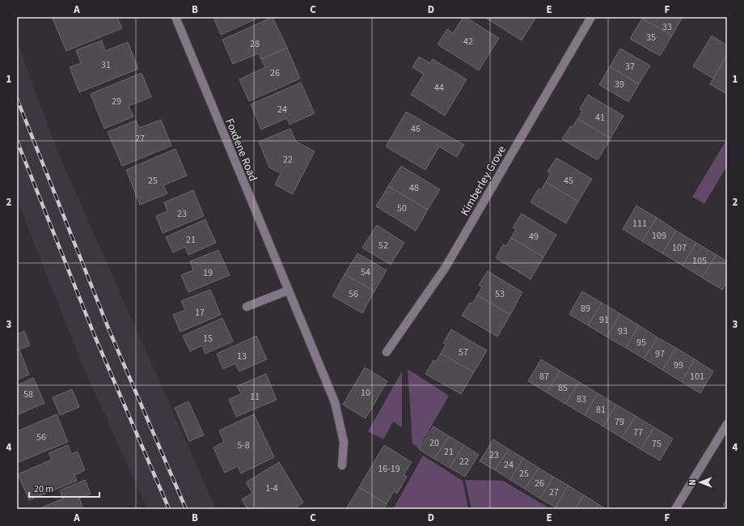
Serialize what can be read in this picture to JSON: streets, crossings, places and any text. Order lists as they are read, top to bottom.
{
  "streets": {
    "street": ["Foxdene Road", "Kimberley Grove"]
  },
  "house_numbers": [
    "33",
    "35",
    "42",
    "28",
    "31",
    "37",
    "26",
    "39",
    "44",
    "29",
    "24",
    "41",
    "46",
    "27",
    "22",
    "25",
    "45",
    "48",
    "50",
    "23",
    "111",
    "109",
    "49",
    "21",
    "52",
    "107",
    "105",
    "54",
    "19",
    "56",
    "53",
    "89",
    "17",
    "91",
    "93",
    "15",
    "95",
    "57",
    "97",
    "13",
    "99",
    "87",
    "101",
    "85",
    "10",
    "58",
    "11",
    "83",
    "81",
    "79",
    "77",
    "56",
    "20",
    "75",
    "5-8",
    "21",
    "23",
    "22",
    "24",
    "16-19",
    "25",
    "26",
    "1-4",
    "27"
  ],
  "scale_bar": "20 m",
  "north": "left",
  "grid": {
    "columns": [
      "A",
      "B",
      "C",
      "D",
      "E",
      "F"
    ],
    "rows": [
      "1",
      "2",
      "3",
      "4"
    ]
  }
}
